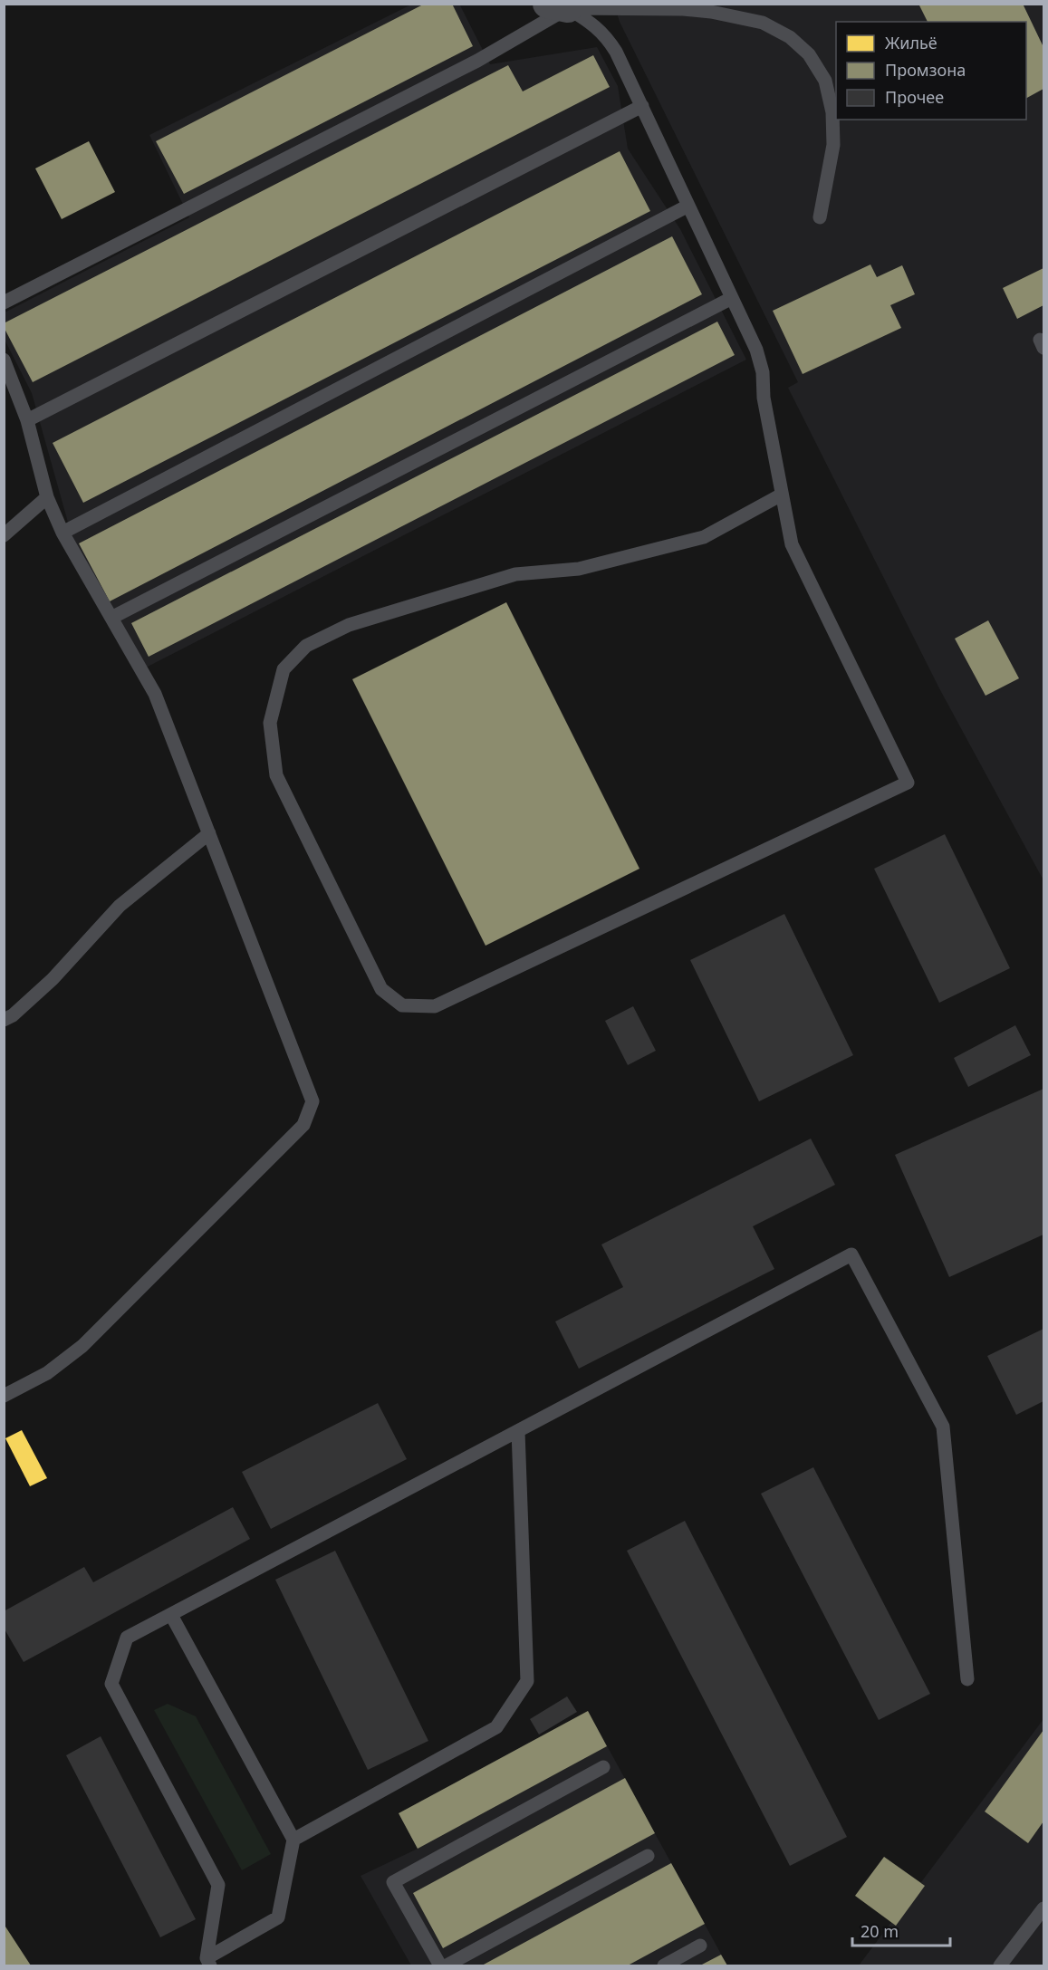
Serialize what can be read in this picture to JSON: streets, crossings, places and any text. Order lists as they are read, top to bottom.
{
  "legend": ["Жильё", "Промзона", "Прочее"],
  "scale_bar": "20 m"
}
